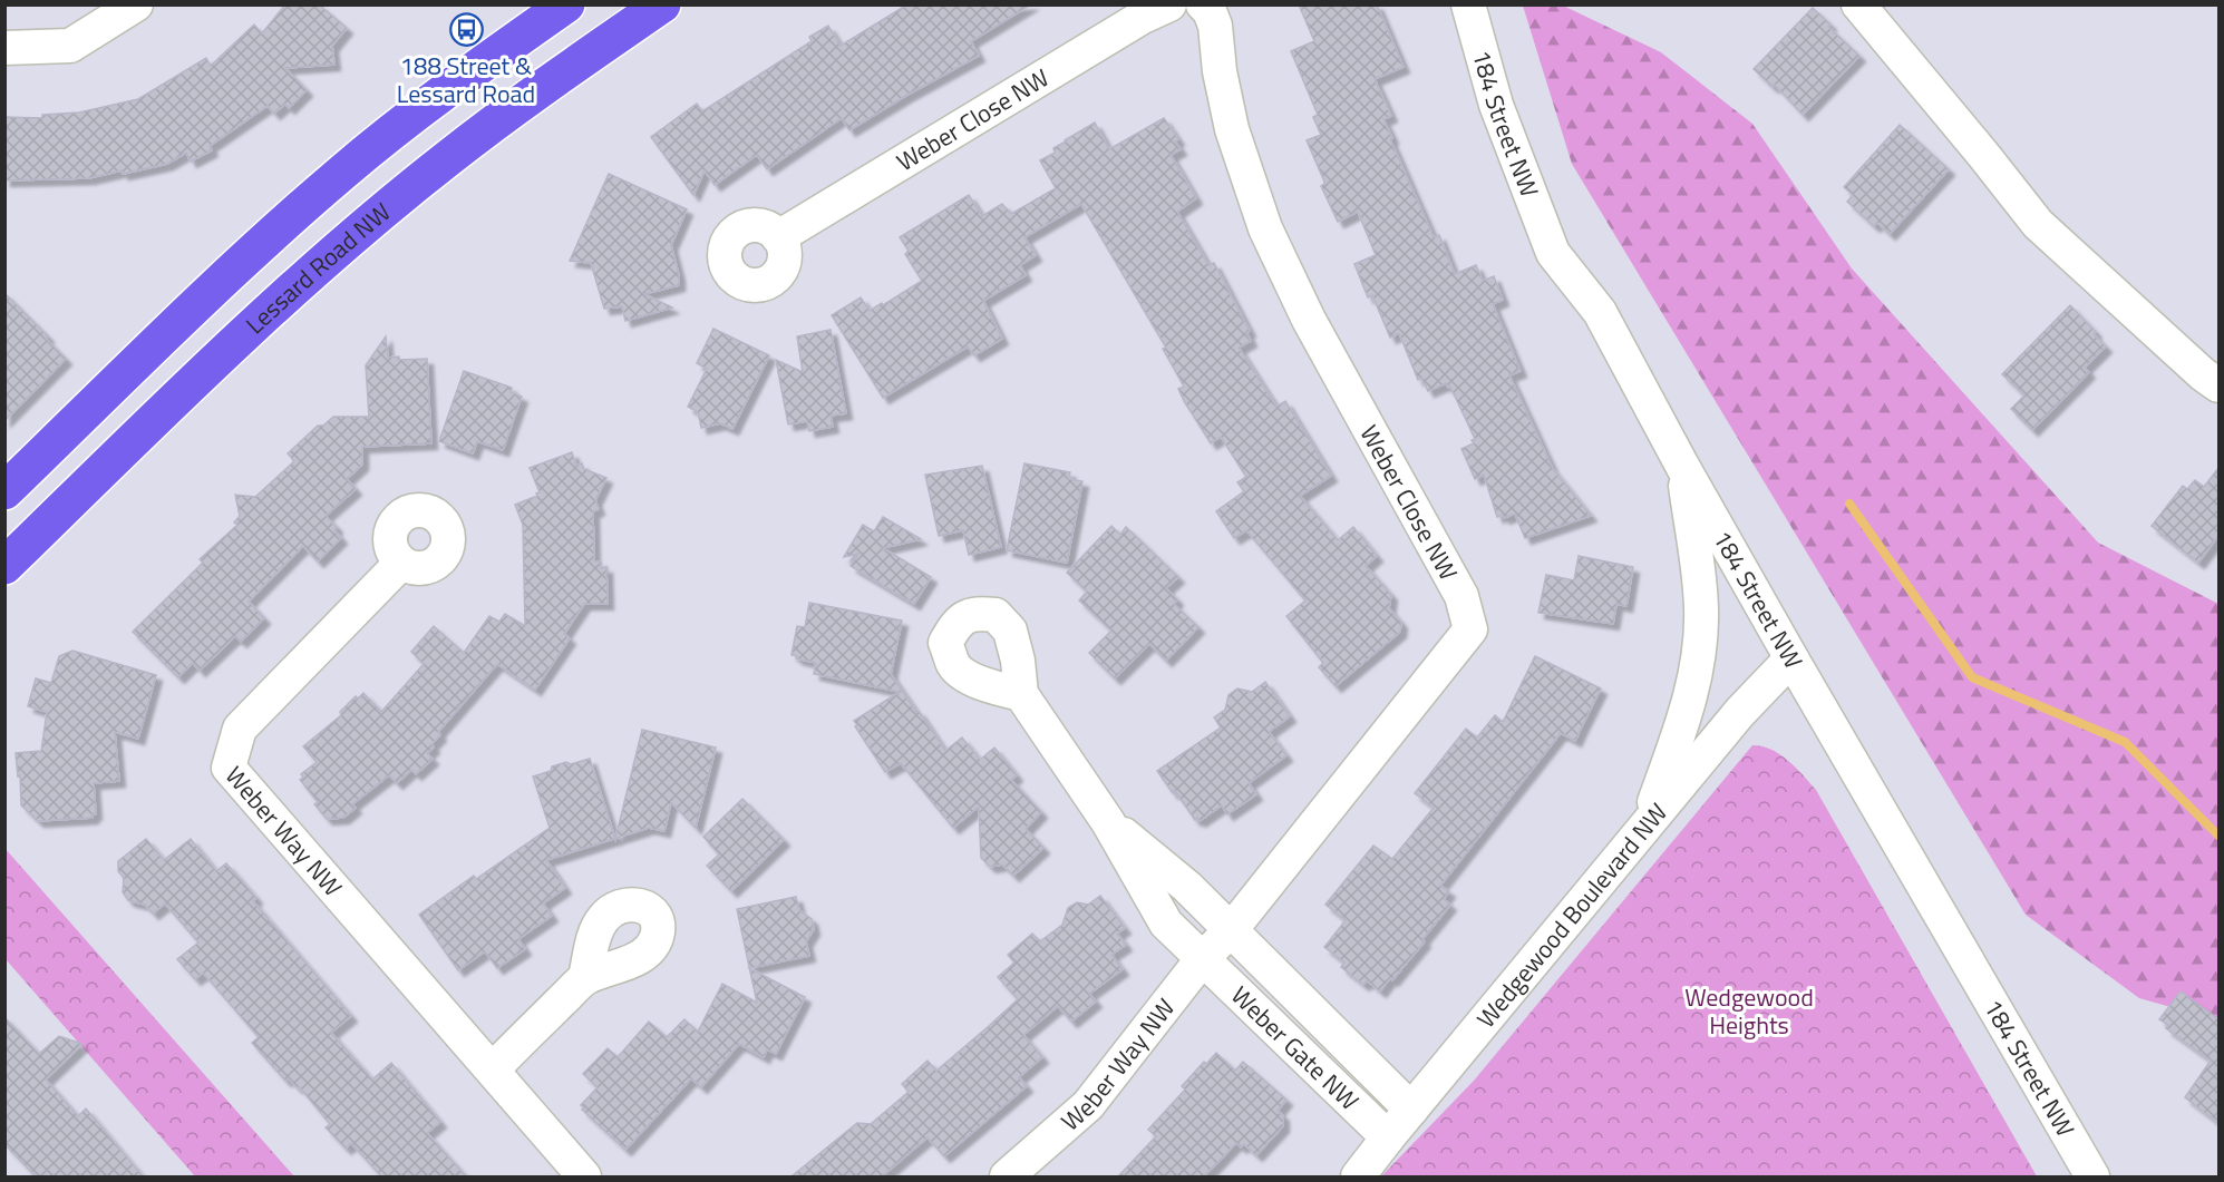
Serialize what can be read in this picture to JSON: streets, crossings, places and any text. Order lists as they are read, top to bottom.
{
  "streets": {
    "main road": ["Lessard Road NW"],
    "street": [
      "Weber Close NW",
      "184 Street NW",
      "Weber Way NW",
      "Wedgewood Boulevard NW",
      "Weber Gate NW"
    ]
  },
  "crossings": [
    ["Weber Close NW", "Weber Way NW"],
    ["Weber Close NW", "Weber Gate NW"],
    ["184 Street NW", "Wedgewood Boulevard NW"],
    ["Weber Way NW", "Weber Gate NW"],
    ["Wedgewood Boulevard NW", "Weber Gate NW"]
  ],
  "parks": ["Wedgewood Heights"],
  "places": {
    "bus stop": ["188 Street & Lessard Road"]
  }
}
